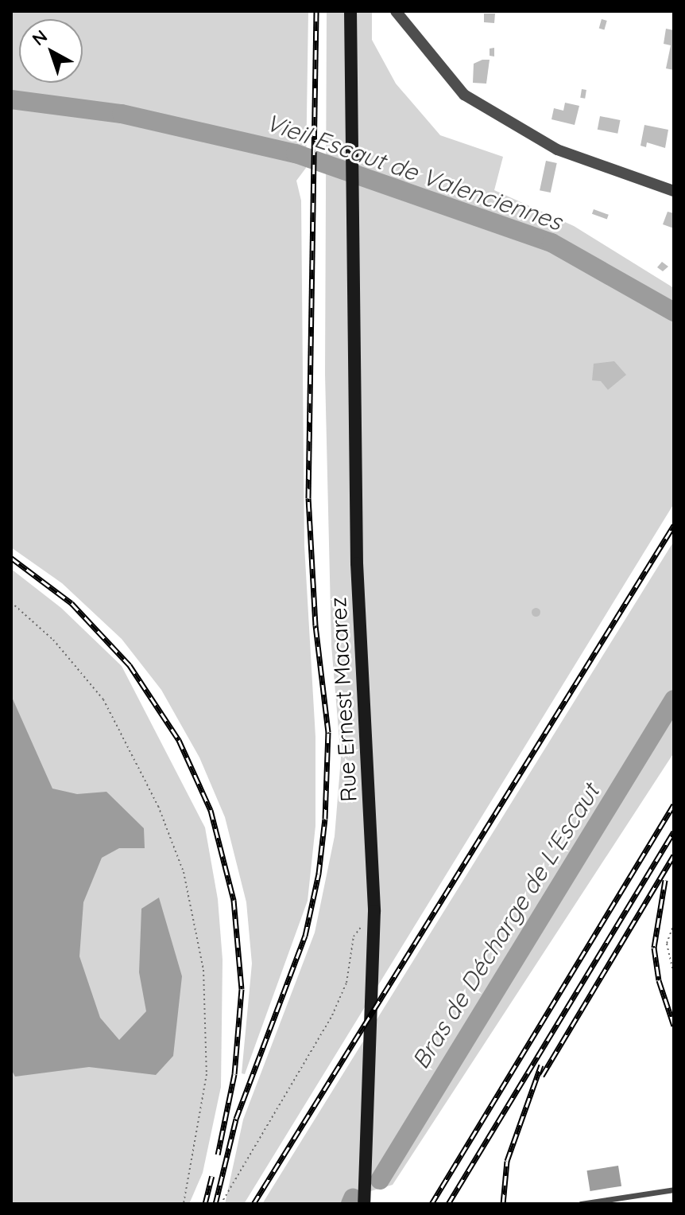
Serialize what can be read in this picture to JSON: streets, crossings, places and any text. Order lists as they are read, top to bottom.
{
  "streets": {
    "main road": ["Rue Ernest Macarez"]
  },
  "water": ["Vieil Escaut de Valenciennes", "Bras de Décharge de L'Escaut"],
  "north": "top left"
}
